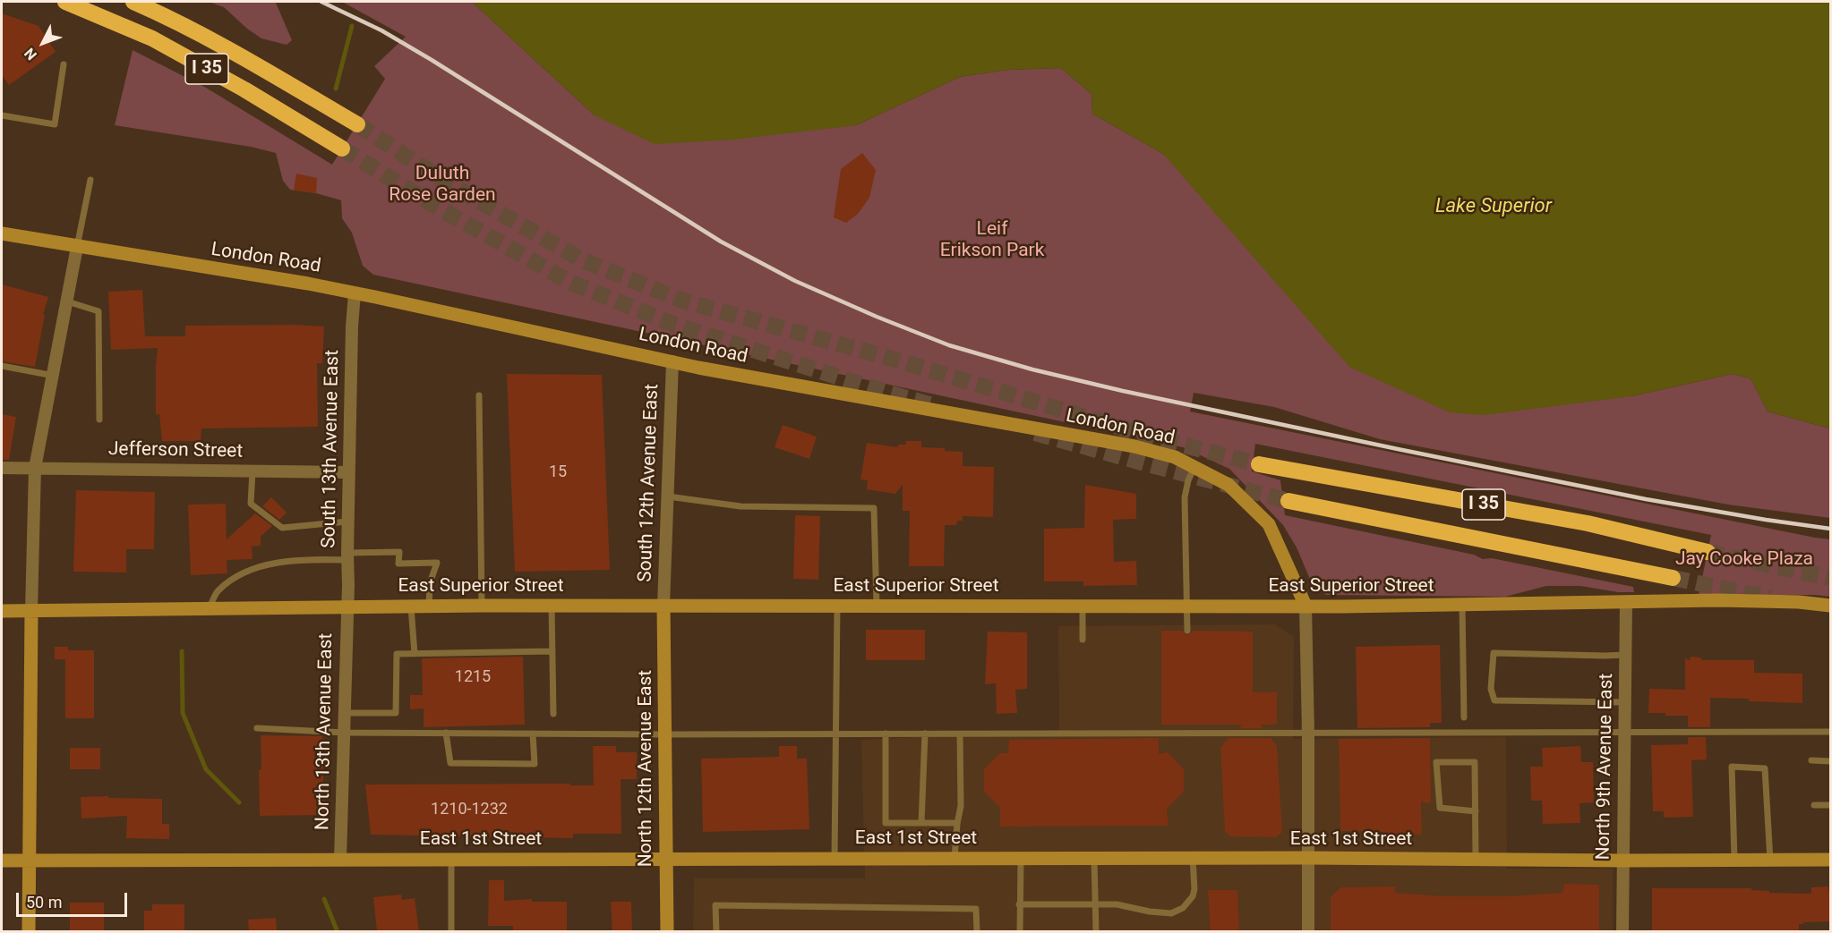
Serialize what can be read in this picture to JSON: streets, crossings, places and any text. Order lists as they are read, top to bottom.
{
  "streets": {
    "highway": ["I 35"],
    "street": [
      "London Road",
      "South 13th Avenue East",
      "Jefferson Street",
      "South 12th Avenue East",
      "East Superior Street",
      "North 13th Avenue East",
      "North 9th Avenue East",
      "North 12th Avenue East",
      "East 1st Street"
    ]
  },
  "crossings": [
    ["London Road", "South 13th Avenue East"],
    ["London Road", "South 12th Avenue East"],
    ["London Road", "East Superior Street"],
    ["South 13th Avenue East", "Jefferson Street"],
    ["South 13th Avenue East", "East Superior Street"],
    ["South 13th Avenue East", "North 13th Avenue East"],
    ["South 12th Avenue East", "East Superior Street"],
    ["South 12th Avenue East", "North 12th Avenue East"],
    ["East Superior Street", "North 13th Avenue East"],
    ["East Superior Street", "North 9th Avenue East"],
    ["East Superior Street", "North 12th Avenue East"],
    ["North 13th Avenue East", "East 1st Street"],
    ["North 9th Avenue East", "East 1st Street"],
    ["North 12th Avenue East", "East 1st Street"]
  ],
  "water": ["Lake Superior"],
  "parks": ["Duluth Rose Garden", "Leif Erikson Park", "Jay Cooke Plaza"],
  "house_numbers": ["15", "1215", "1210-1232"],
  "scale_bar": "50 m",
  "north": "bottom left"
}
